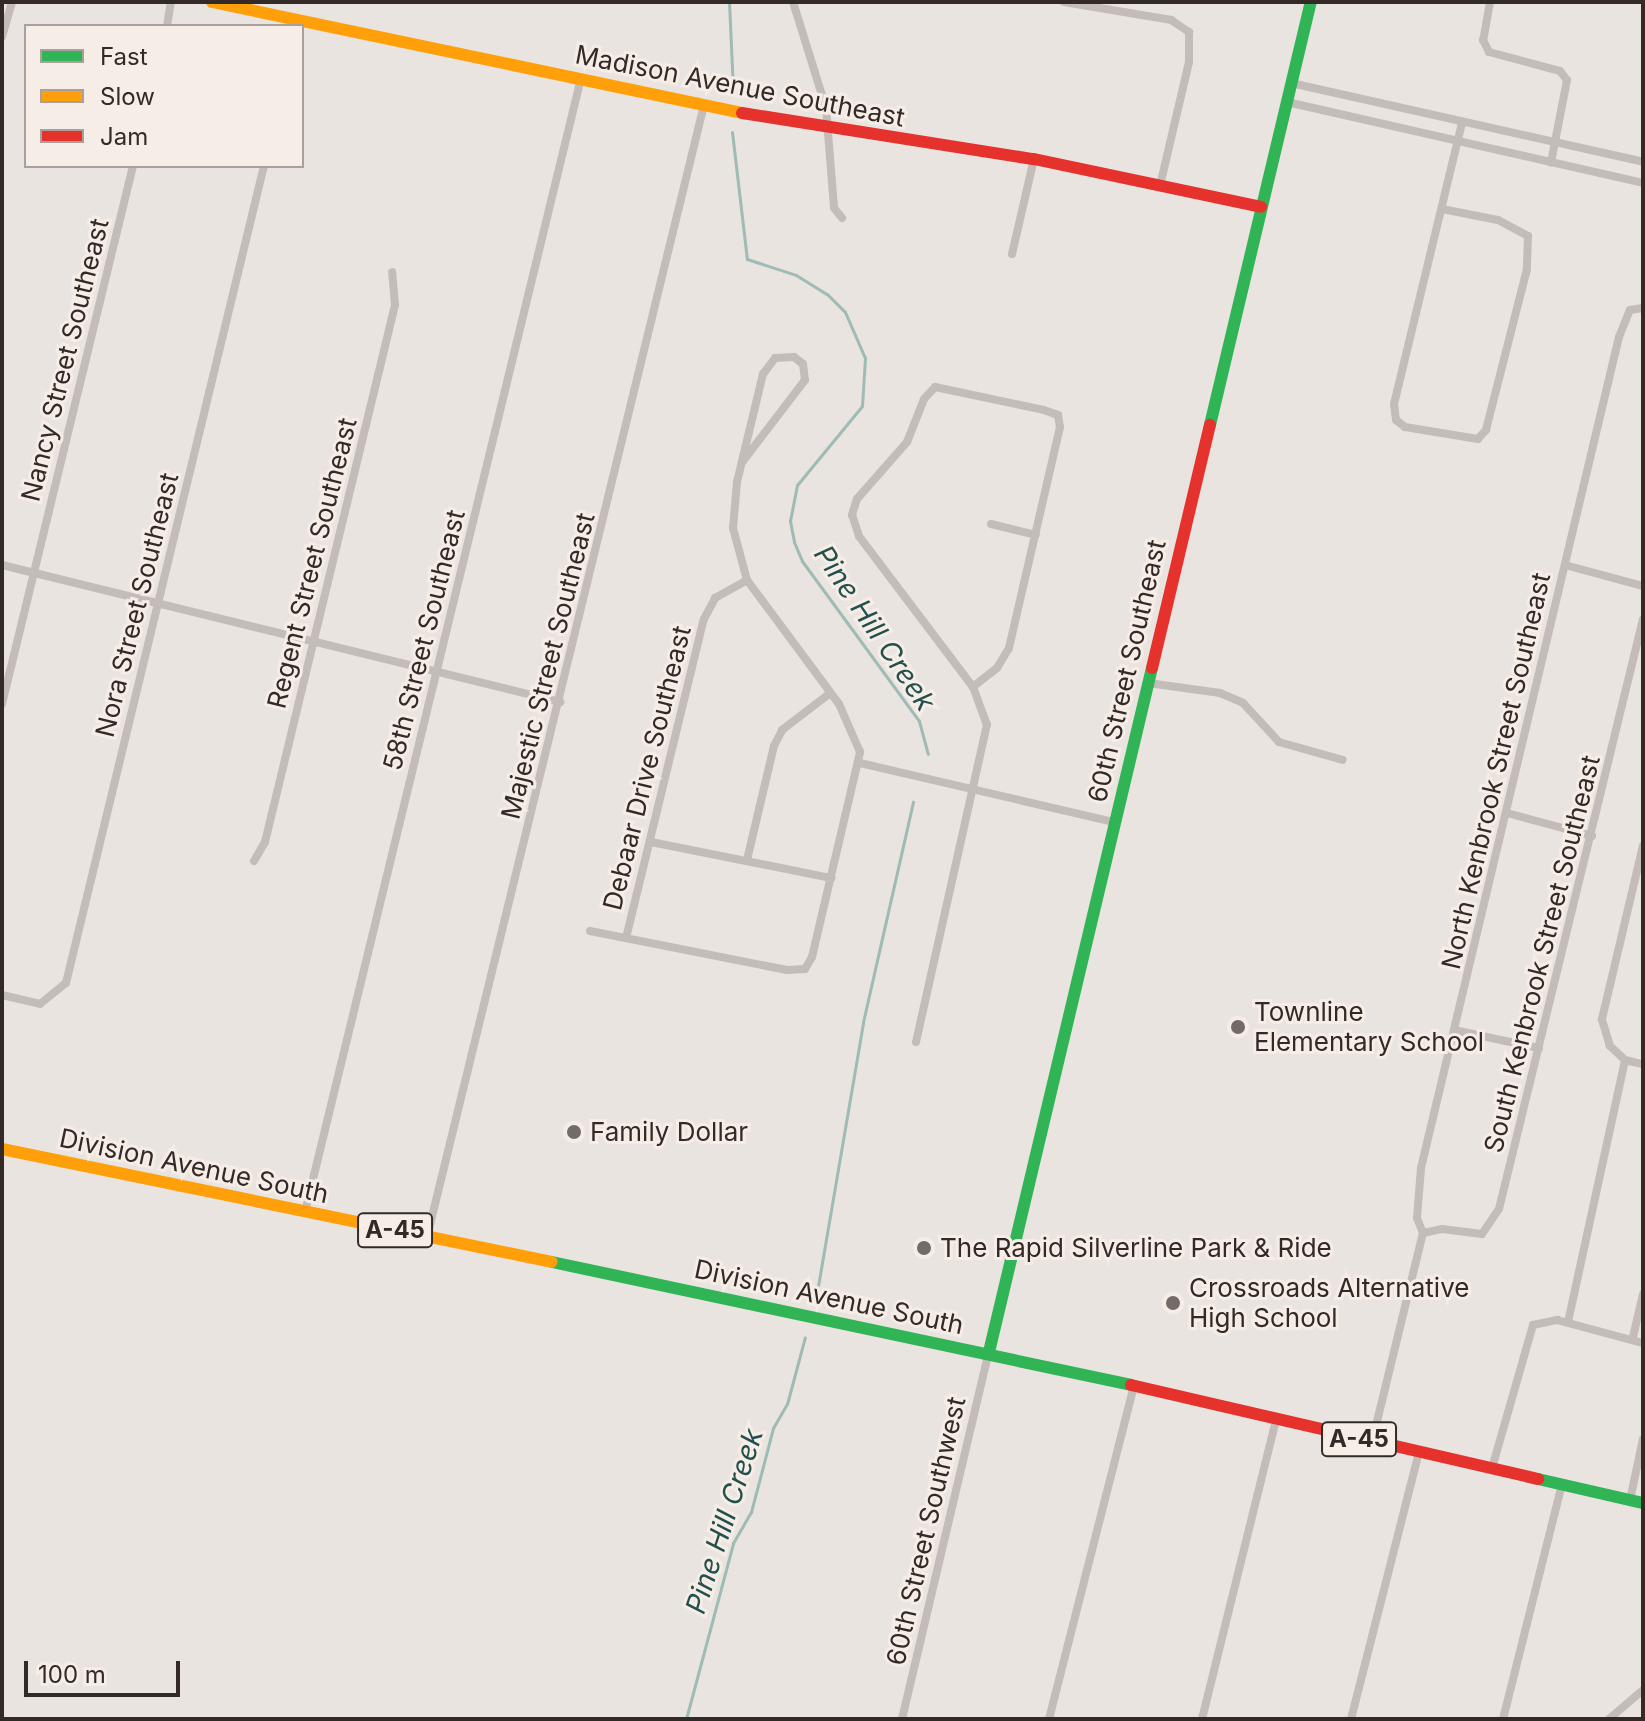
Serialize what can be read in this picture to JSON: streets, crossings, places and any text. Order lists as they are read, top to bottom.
{
  "streets": {
    "main road": [
      "Madison Avenue Southeast",
      "60th Street Southeast",
      "Division Avenue South",
      "A-45"
    ],
    "street": [
      "Nancy Street Southeast",
      "Regent Street Southeast",
      "Nora Street Southeast",
      "58th Street Southeast",
      "Majestic Street Southeast",
      "Debaar Drive Southeast",
      "North Kenbrook Street Southeast",
      "South Kenbrook Street Southeast",
      "60th Street Southwest"
    ]
  },
  "crossings": [
    ["Madison Avenue Southeast", "58th Street Southeast"],
    ["Madison Avenue Southeast", "Majestic Street Southeast"],
    ["Madison Avenue Southeast", "60th Street Southeast"],
    ["58th Street Southeast", "Division Avenue South"],
    ["Majestic Street Southeast", "Division Avenue South"],
    ["60th Street Southeast", "Division Avenue South"],
    ["60th Street Southeast", "60th Street Southwest"],
    ["North Kenbrook Street Southeast", "South Kenbrook Street Southeast"],
    ["North Kenbrook Street Southeast", "Division Avenue South"],
    ["Division Avenue South", "60th Street Southwest"]
  ],
  "water": ["Pine Hill Creek"],
  "places": [
    "Townline Elementary School",
    "Family Dollar",
    "The Rapid Silverline Park & Ride",
    "Crossroads Alternative High School"
  ],
  "legend": ["Fast", "Slow", "Jam"],
  "scale_bar": "100 m"
}
